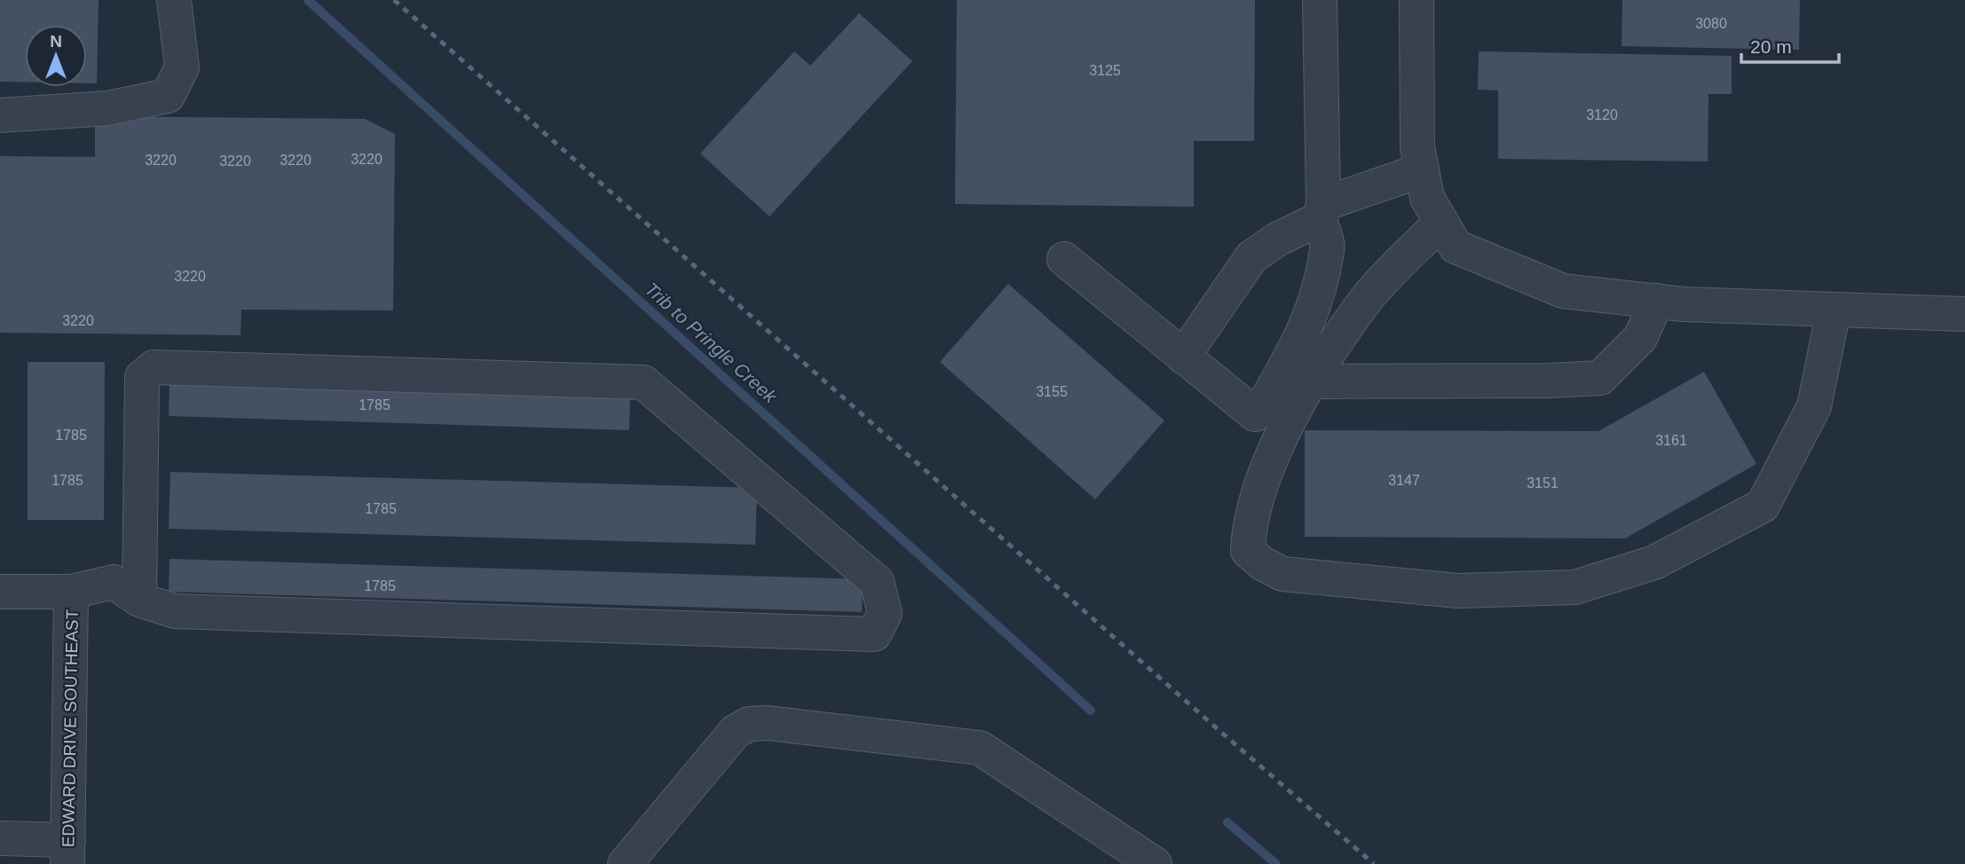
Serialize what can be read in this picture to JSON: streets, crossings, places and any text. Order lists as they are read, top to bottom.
{
  "streets": {
    "street": ["EDWARD DRIVE SOUTHEAST"]
  },
  "water": ["Trib to Pringle Creek"],
  "house_numbers": [
    "3080",
    "3125",
    "3120",
    "3220",
    "3220",
    "3220",
    "3220",
    "3220",
    "3220",
    "3155",
    "1785",
    "1785",
    "3161",
    "1785",
    "3147",
    "3151",
    "1785",
    "1785"
  ],
  "scale_bar": "20 m",
  "north": "top"
}
